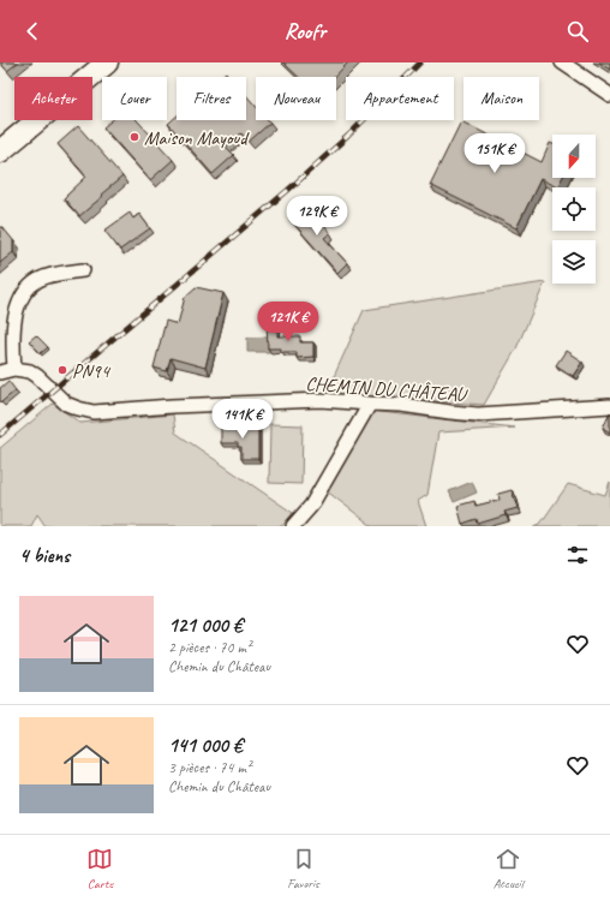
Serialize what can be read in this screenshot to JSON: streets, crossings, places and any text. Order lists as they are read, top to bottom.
{
  "streets": {
    "street": ["CHEMIN DU CHÂTEAU"]
  },
  "places": ["Maison Mayoud", "PN94"],
  "north": "bottom",
  "page": {
    "header": "Roofr",
    "chip": [
      "Acheter",
      "Louer",
      "Filtres",
      "Nouveau",
      "Appartement",
      "Maison"
    ],
    "price": [
      "151K €",
      "129K €",
      "121K €",
      "141K €"
    ],
    "heading": "4 biens",
    "list": [
      {
        "name": "121 000 €",
        "note": "2 pièces · 70 m² · Chemin du Château"
      },
      {
        "name": "141 000 €",
        "note": "3 pièces · 74 m² · Chemin du Château"
      }
    ],
    "tabs": ["Carte", "Favoris", "Accueil"]
  }
}
